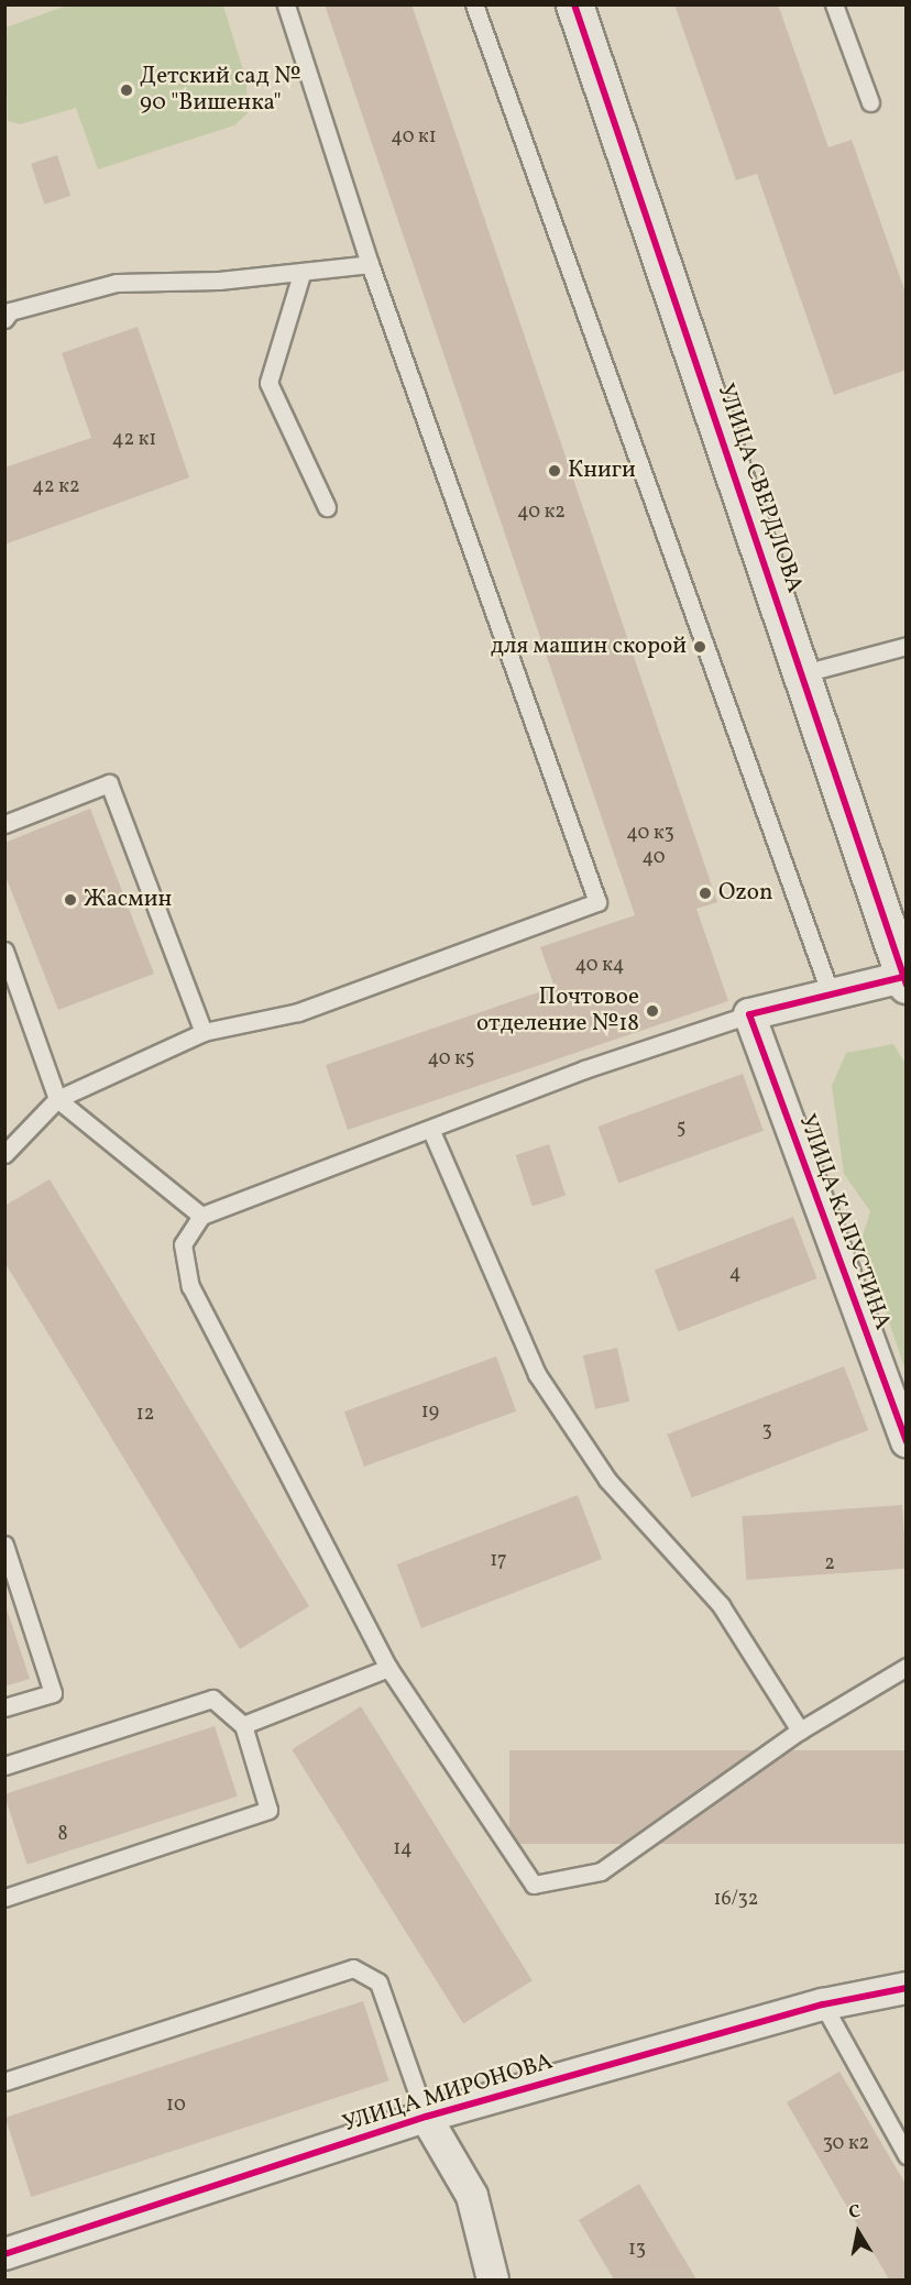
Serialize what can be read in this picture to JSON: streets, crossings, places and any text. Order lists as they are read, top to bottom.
{
  "streets": {
    "street": ["УЛИЦА СВЕРДЛОВА", "УЛИЦА КАПУСТИНА", "УЛИЦА МИРОНОВА"]
  },
  "places": [
    "Детский сад № 90 \"Вишенка\"",
    "Книги",
    "для машин скорой",
    "Ozon",
    "Жасмин",
    "Почтовое отделение №18"
  ],
  "house_numbers": [
    "40 к1",
    "42 к1",
    "42 к2",
    "40 к2",
    "40 к3",
    "40",
    "40 к4",
    "40 к5",
    "5",
    "4",
    "19",
    "12",
    "3",
    "17",
    "2",
    "8",
    "14",
    "16/32",
    "10",
    "30 к2",
    "13"
  ],
  "north": "top"
}
